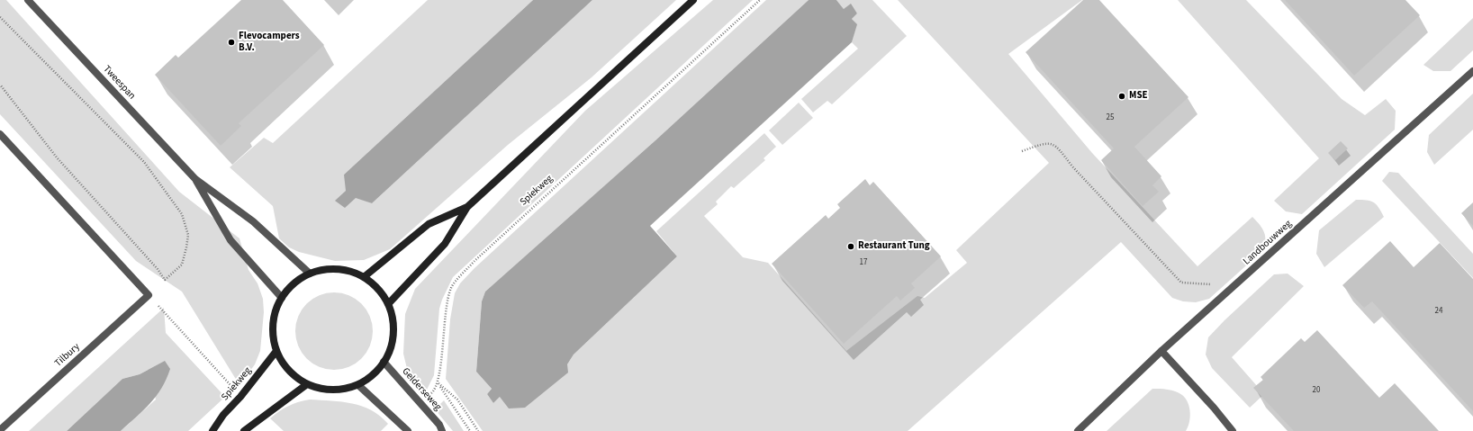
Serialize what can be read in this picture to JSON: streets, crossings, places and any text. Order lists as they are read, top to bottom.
{
  "streets": {
    "main road": ["Spiekweg"],
    "street": [
      "Tweespan",
      "Landbouwweg",
      "Tilbury",
      "Gelderseweg"
    ]
  },
  "crossings": [
    ["Tweespan", "Spiekweg"],
    ["Tweespan", "Gelderseweg"],
    ["Spiekweg", "Gelderseweg"]
  ],
  "places": ["Flevocampers B.V.", "MSE", "Restaurant Tung"],
  "house_numbers": [
    "25",
    "17",
    "24",
    "20"
  ]
}
